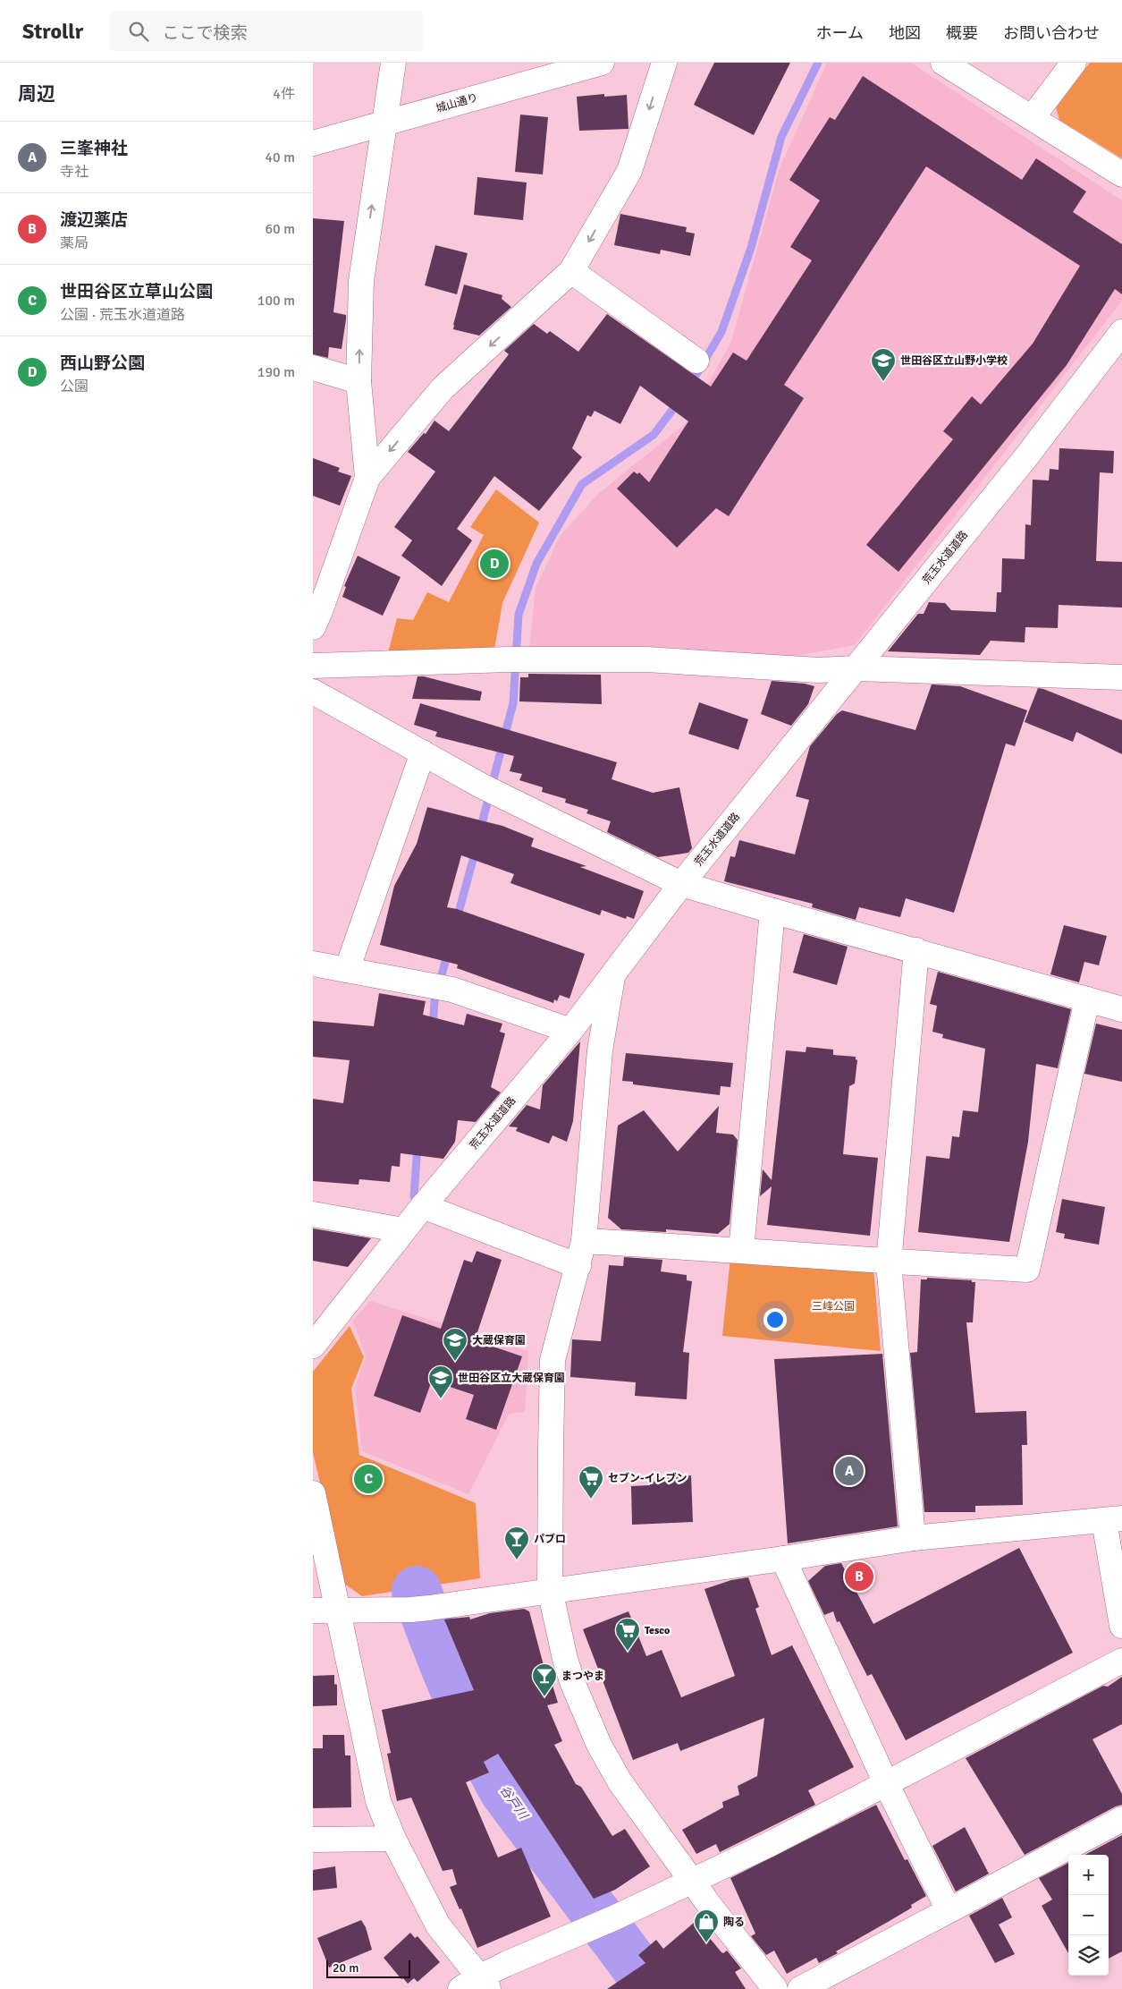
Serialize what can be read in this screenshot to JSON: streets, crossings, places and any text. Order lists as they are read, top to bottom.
{
  "streets": {
    "street": ["城山通り", "荒玉水道道路"]
  },
  "water": ["谷戸川"],
  "parks": ["三峰公園"],
  "places": {
    "school or university": ["世田谷区立山野小学校", "大蔵保育園", "世田谷区立大蔵保育園"],
    "supermarket": ["セブン-イレブン", "Tesco"],
    "bar": ["パブロ", "まつやま"],
    "shop": ["陶る"]
  },
  "scale_bar": "20 m",
  "page": {
    "header": "Strollr",
    "search": "ここで検索",
    "nav": [
      "ホーム",
      "地図",
      "概要",
      "お問い合わせ"
    ],
    "heading": ["周辺", "4件"],
    "list": [
      {
        "mark": "A",
        "name": "三峯神社",
        "note": "寺社",
        "value": "40 m"
      },
      {
        "mark": "B",
        "name": "渡辺薬店",
        "note": "薬局",
        "value": "60 m"
      },
      {
        "mark": "C",
        "name": "世田谷区立草山公園",
        "note": "公園 · 荒玉水道道路",
        "value": "100 m"
      },
      {
        "mark": "D",
        "name": "西山野公園",
        "note": "公園",
        "value": "190 m"
      }
    ],
    "pins": [
      "D",
      "A",
      "C",
      "B"
    ],
    "map_buttons": ["+", "−"],
    "scale": "20 m"
  }
}
